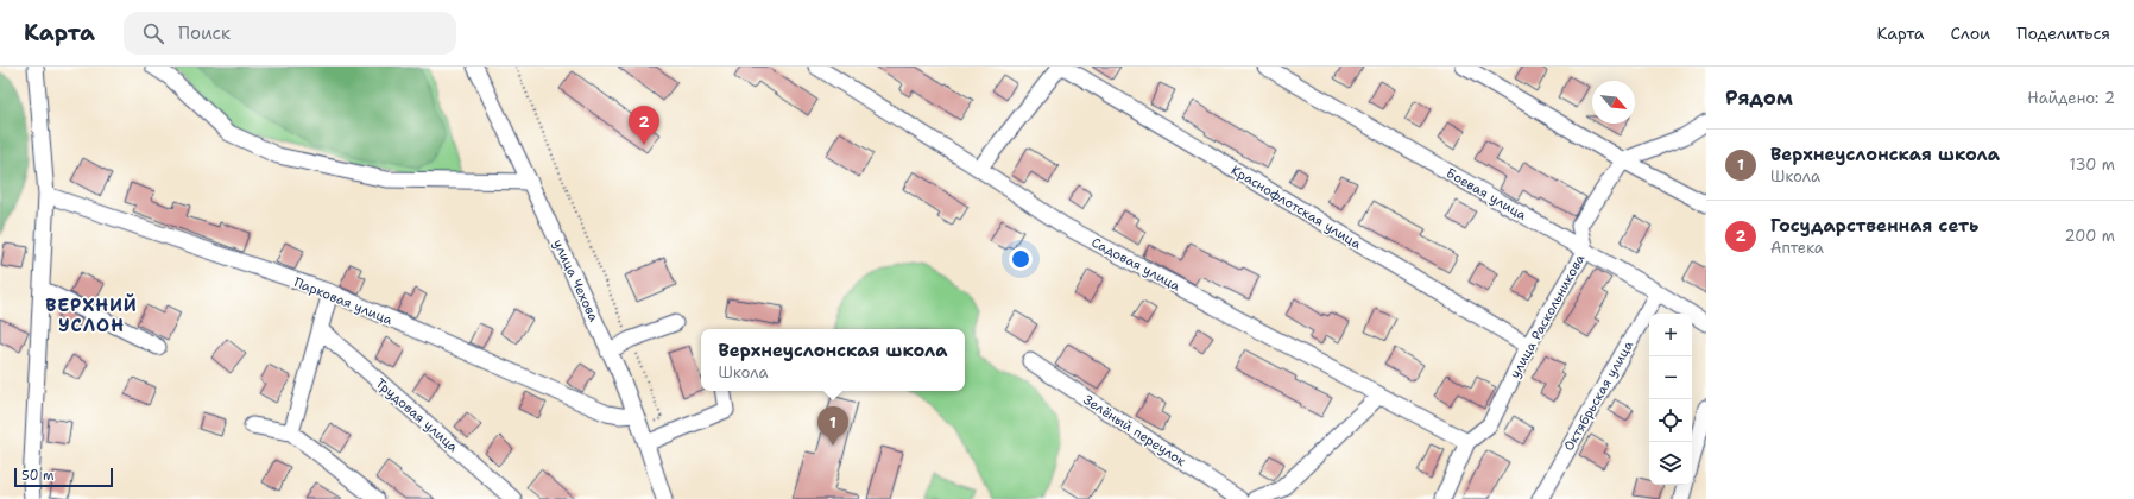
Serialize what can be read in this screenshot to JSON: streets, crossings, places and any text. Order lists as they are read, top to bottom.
{
  "streets": {
    "street": [
      "Боевая улица",
      "Краснофлотская улица",
      "Садовая улица",
      "улица Чехова",
      "Парковая улица",
      "улица Раскольникова",
      "Октябрьская улица",
      "Трудовая улица",
      "Зелёный переулок"
    ]
  },
  "crossings": [
    ["Боевая улица", "улица Раскольникова"],
    ["Боевая улица", "Октябрьская улица"],
    ["Краснофлотская улица", "улица Раскольникова"],
    ["Садовая улица", "улица Раскольникова"],
    ["улица Чехова", "Парковая улица"]
  ],
  "districts": ["ВЕРХНИЙ УСЛОН"],
  "scale_bar": "50 m",
  "north": "bottom right",
  "page": {
    "header": "Карта",
    "search": "Поиск",
    "nav": ["Карта", "Слои", "Поделиться"],
    "heading": ["Рядом", "Найдено: 2"],
    "pins": ["2", "1"],
    "list": [
      {
        "mark": "1",
        "name": "Верхнеуслонская школа",
        "note": "Школа",
        "value": "130 m"
      },
      {
        "mark": "2",
        "name": "Государственная сеть",
        "note": "Аптека",
        "value": "200 m"
      }
    ],
    "map_buttons": ["+", "−"],
    "popup": ["Верхнеуслонская школа", "Школа"],
    "scale": "50 m"
  }
}
